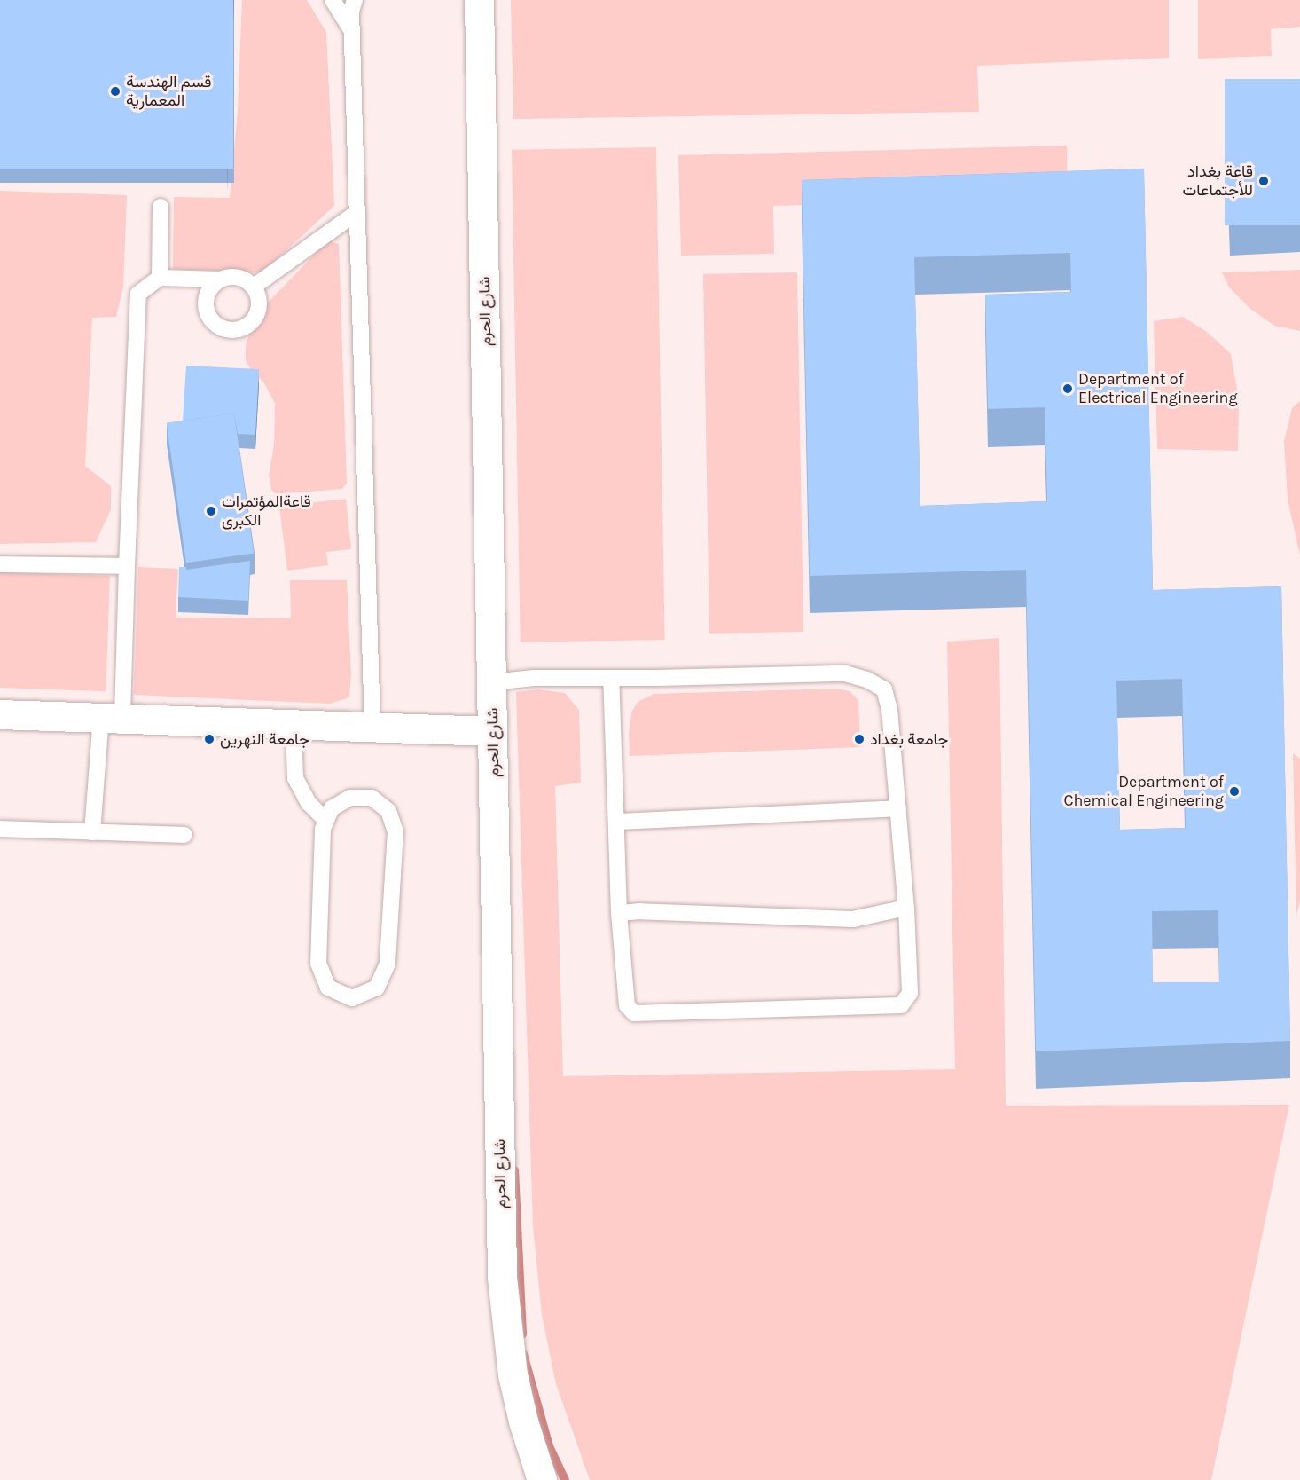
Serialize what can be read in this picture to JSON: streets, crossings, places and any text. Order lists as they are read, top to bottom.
{
  "streets": {
    "street": ["شارع الحرم"]
  },
  "places": [
    "قسم الهندسة المعمارية",
    "قاعة بغداد للأجتماعات",
    "Department of Electrical Engineering",
    "قاعةالمؤتمرات الكبرى",
    "جامعة النهرين",
    "جامعة بغداد",
    "Department of Chemical Engineering"
  ]
}
